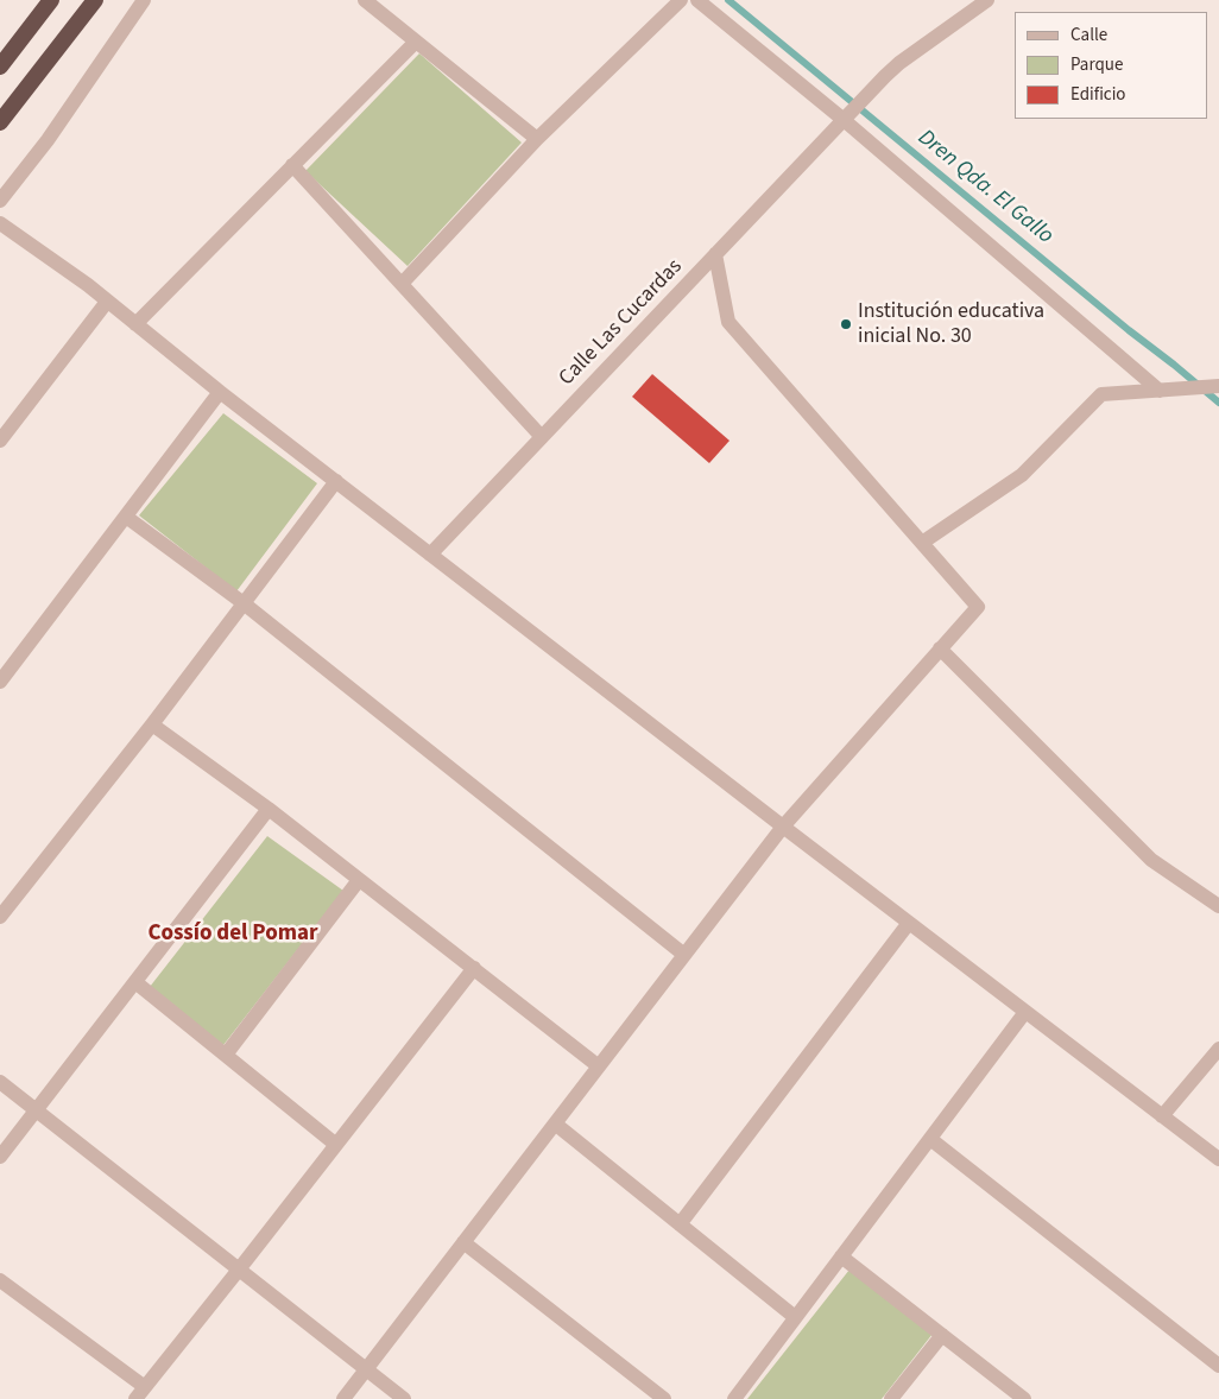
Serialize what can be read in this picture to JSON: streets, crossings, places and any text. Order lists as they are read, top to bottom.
{
  "streets": {
    "street": ["Calle Las Cucardas"]
  },
  "districts": ["Cossío del Pomar"],
  "water": ["Dren Qda. El Gallo"],
  "places": ["Institución educativa inicial No. 30"],
  "legend": ["Calle", "Parque", "Edificio"]
}
